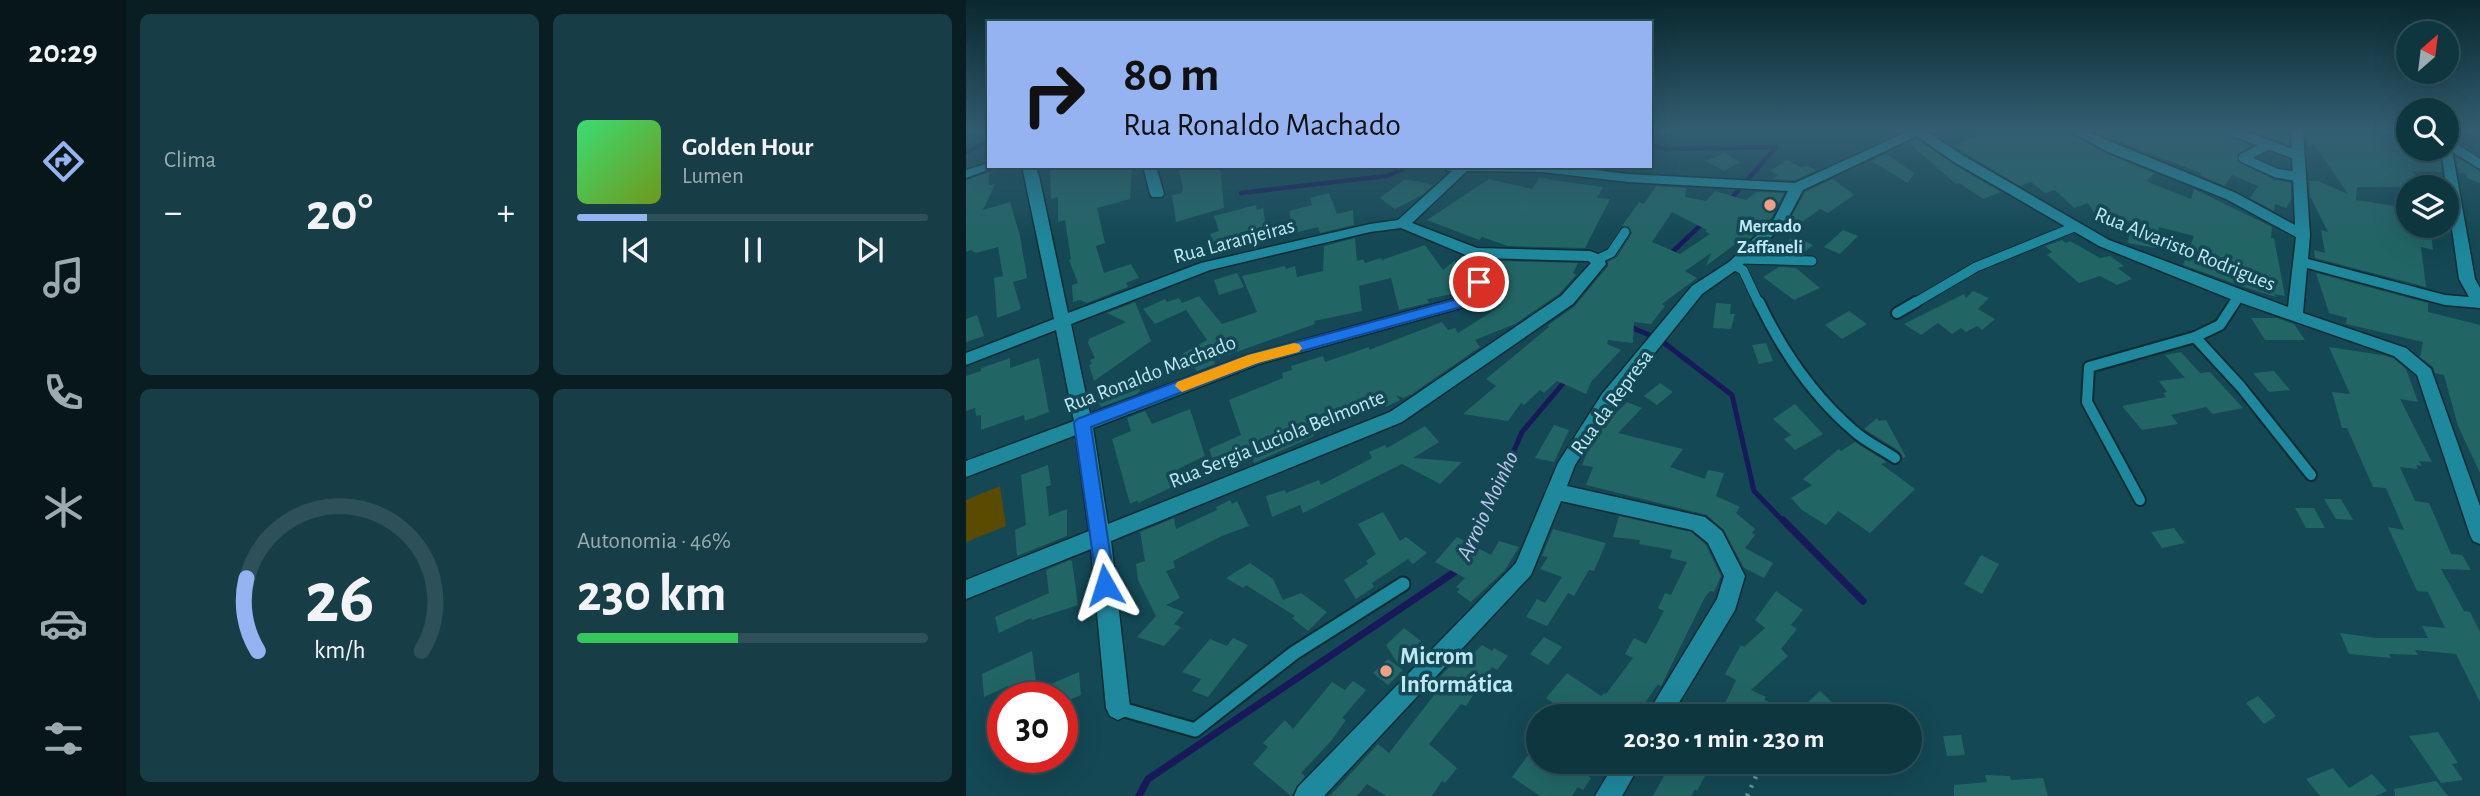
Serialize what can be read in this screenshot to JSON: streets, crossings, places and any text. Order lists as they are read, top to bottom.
{
  "streets": {
    "street": [
      "Rua Laranjeiras",
      "Rua Alvaristo Rodrigues",
      "Rua Ronaldo Machado",
      "Rua da Represa",
      "Rua Sergia Luciola Belmonte"
    ]
  },
  "water": ["Arroio Moinho"],
  "places": ["Mercado Zaffaneli", "Microm Informática"],
  "north": "top right",
  "page": {
    "tabs": "20:29",
    "tile": [
      "Clima",
      ["Autonomia · 46%", "230 km"]
    ],
    "turn": ["80 m", "Rua Ronaldo Machado"],
    "song": ["Golden Hour", "Lumen"],
    "heat": ["−", "20°", "+"],
    "limit": "30",
    "trip": "20:30 · 1 min · 230 m",
    "gauge": ["26", "km/h"]
  }
}
